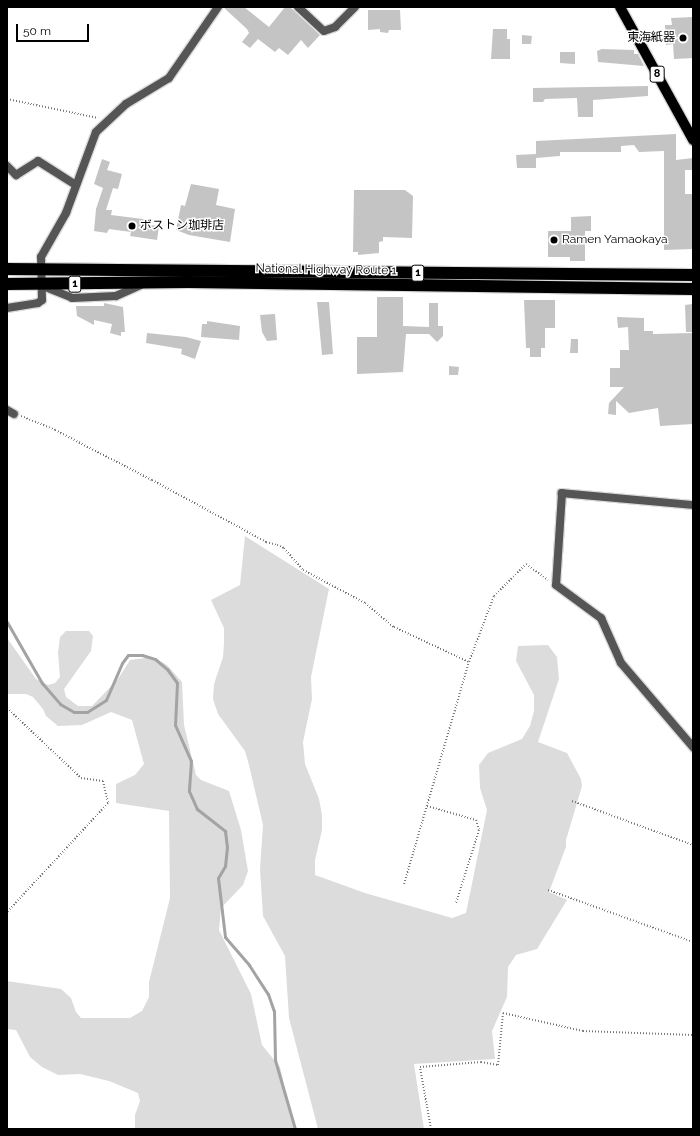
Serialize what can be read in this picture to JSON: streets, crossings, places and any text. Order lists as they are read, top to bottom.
{
  "streets": {
    "highway": ["National Highway Route 1", "1"],
    "main road": ["8"]
  },
  "places": ["東海紙器", "ボストン珈琲店", "Ramen Yamaokaya"],
  "scale_bar": "50 m"
}
